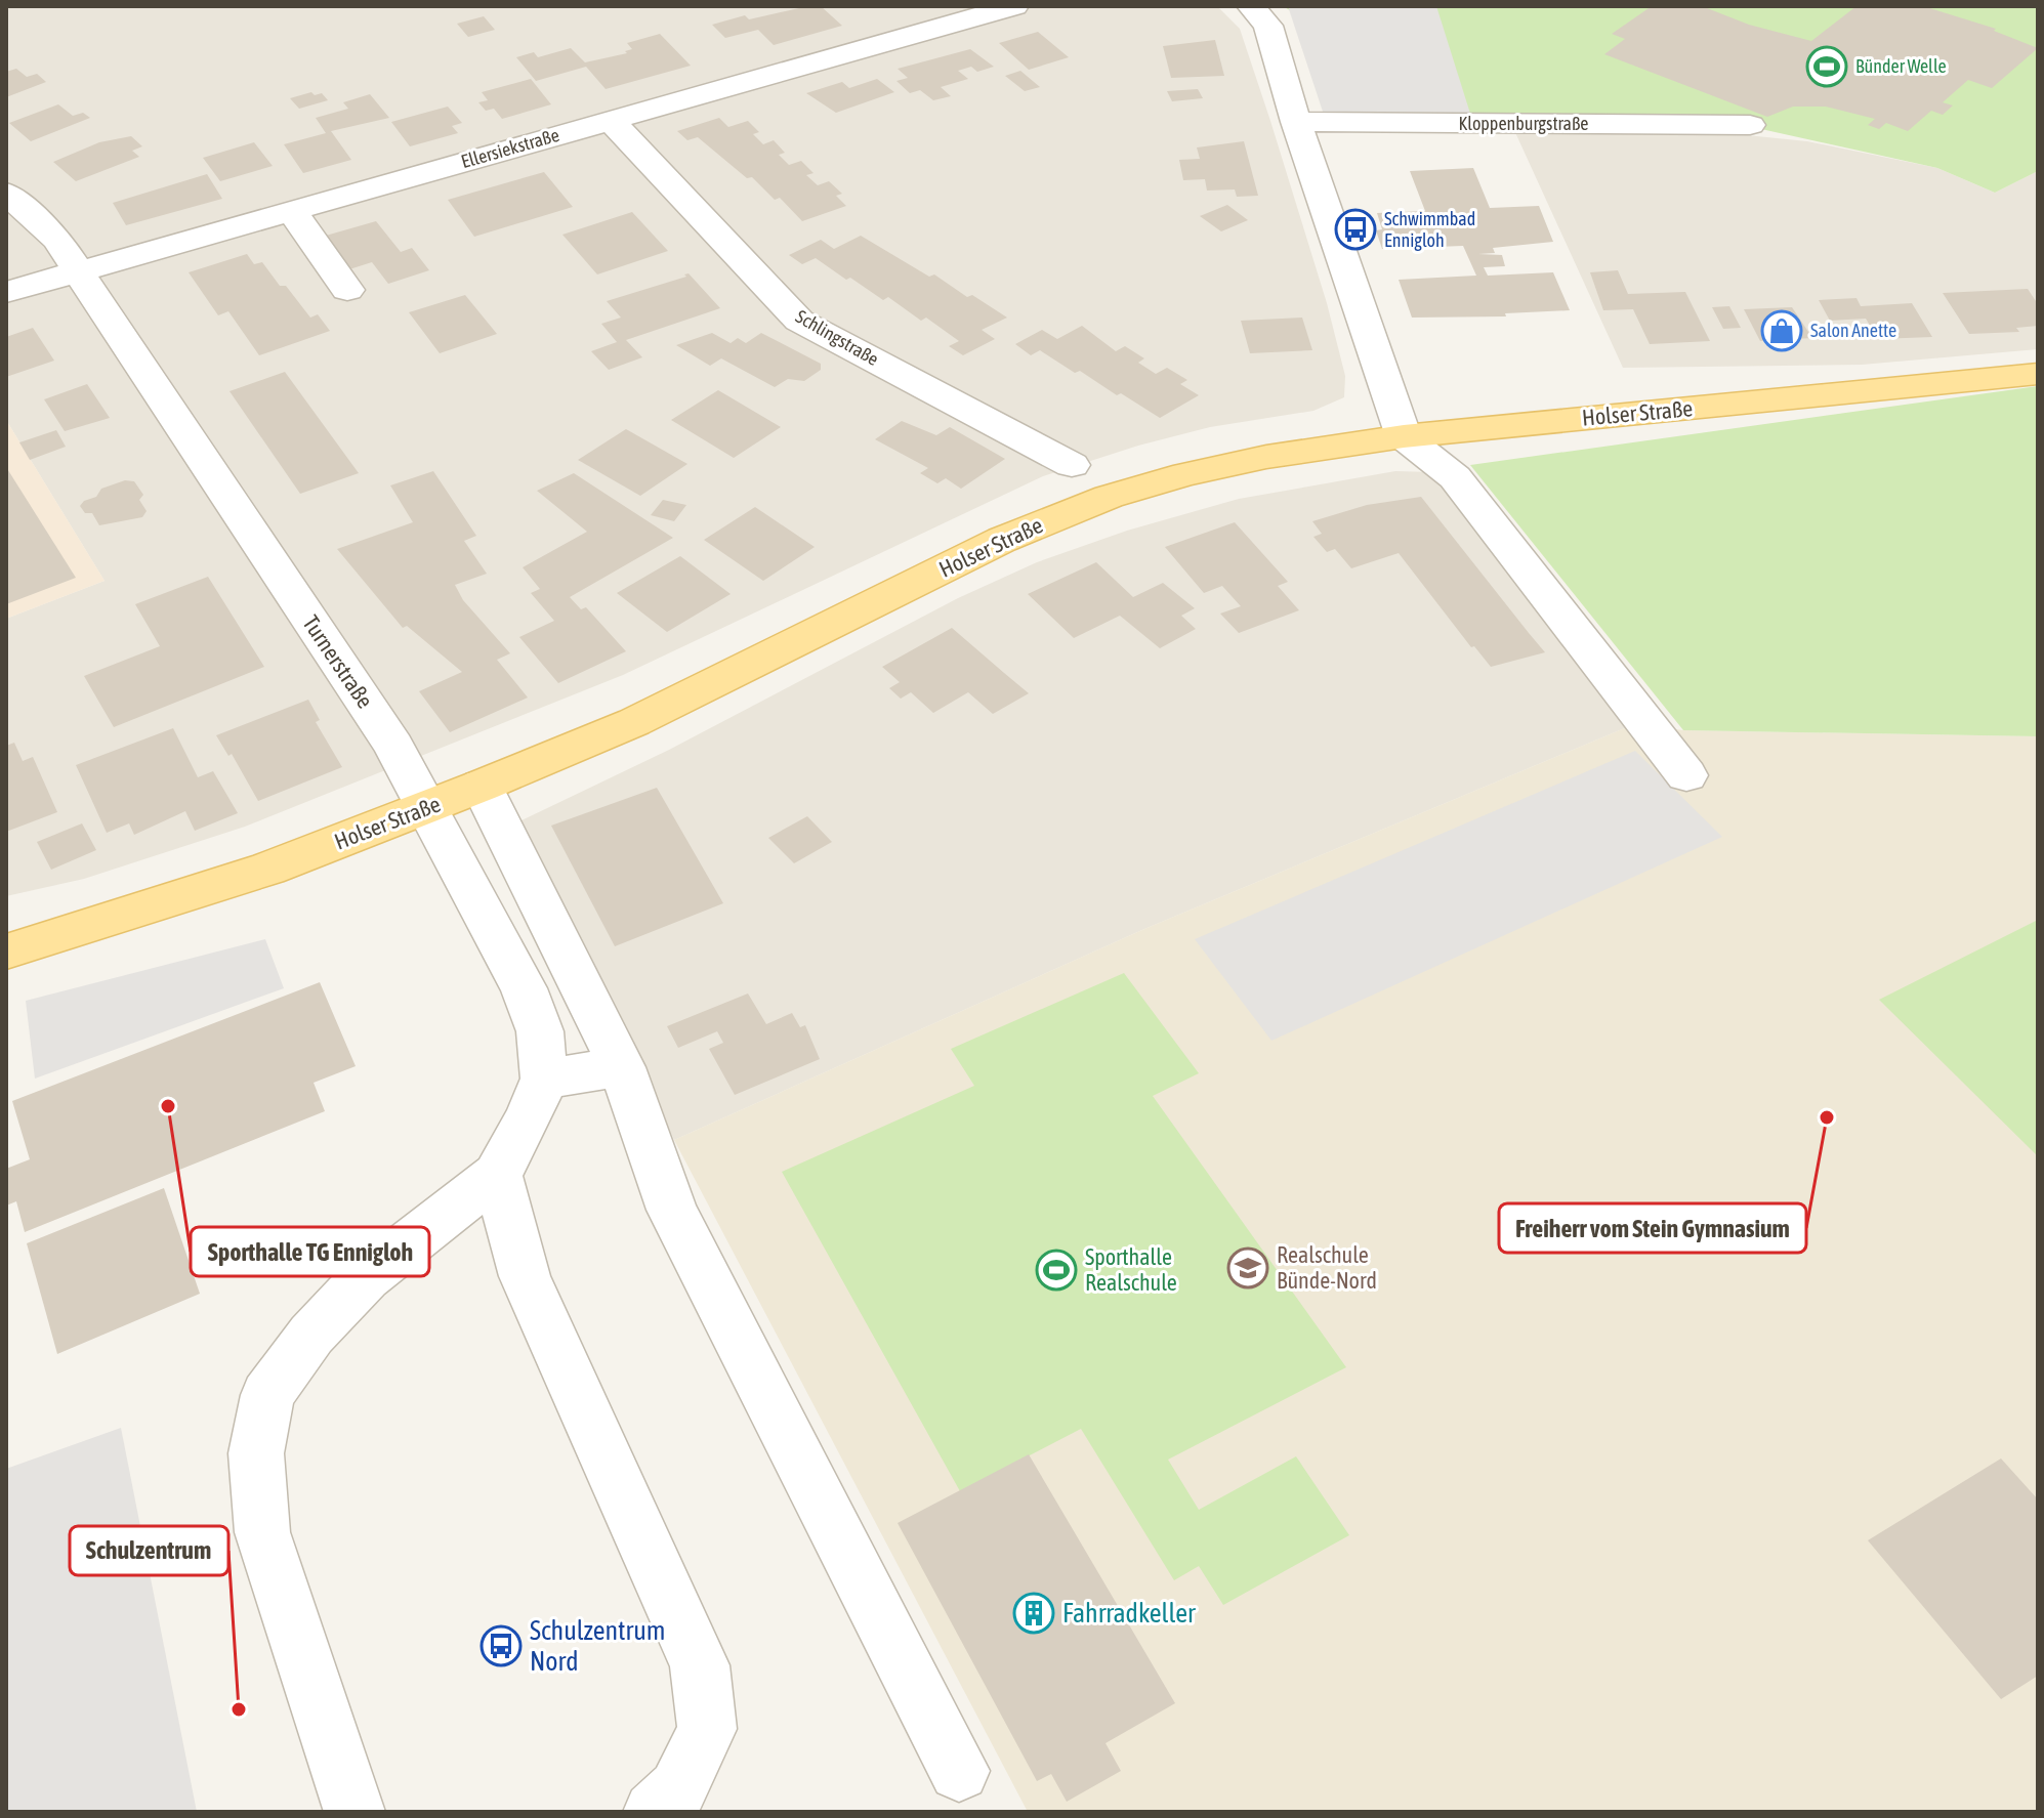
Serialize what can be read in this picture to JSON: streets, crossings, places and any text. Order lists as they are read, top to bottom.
{
  "streets": {
    "main road": ["Holser Straße"],
    "street": [
      "Kloppenburgstraße",
      "Ellersiekstraße",
      "Schlingstraße",
      "Turnerstraße"
    ]
  },
  "crossings": [
    ["Ellersiekstraße", "Schlingstraße"],
    ["Ellersiekstraße", "Turnerstraße"],
    ["Holser Straße", "Turnerstraße"]
  ],
  "places": {
    "sports": ["Bünder Welle", "Sporthalle Realschule"],
    "bus stop": ["Schwimmbad Ennigloh", "Schulzentrum Nord"],
    "shop": ["Salon Anette"],
    "other": ["Sporthalle TG Ennigloh", "Freiherr vom Stein Gymnasium", "Schulzentrum"],
    "school or university": ["Realschule Bünde-Nord"],
    "building": ["Fahrradkeller"]
  }
}
